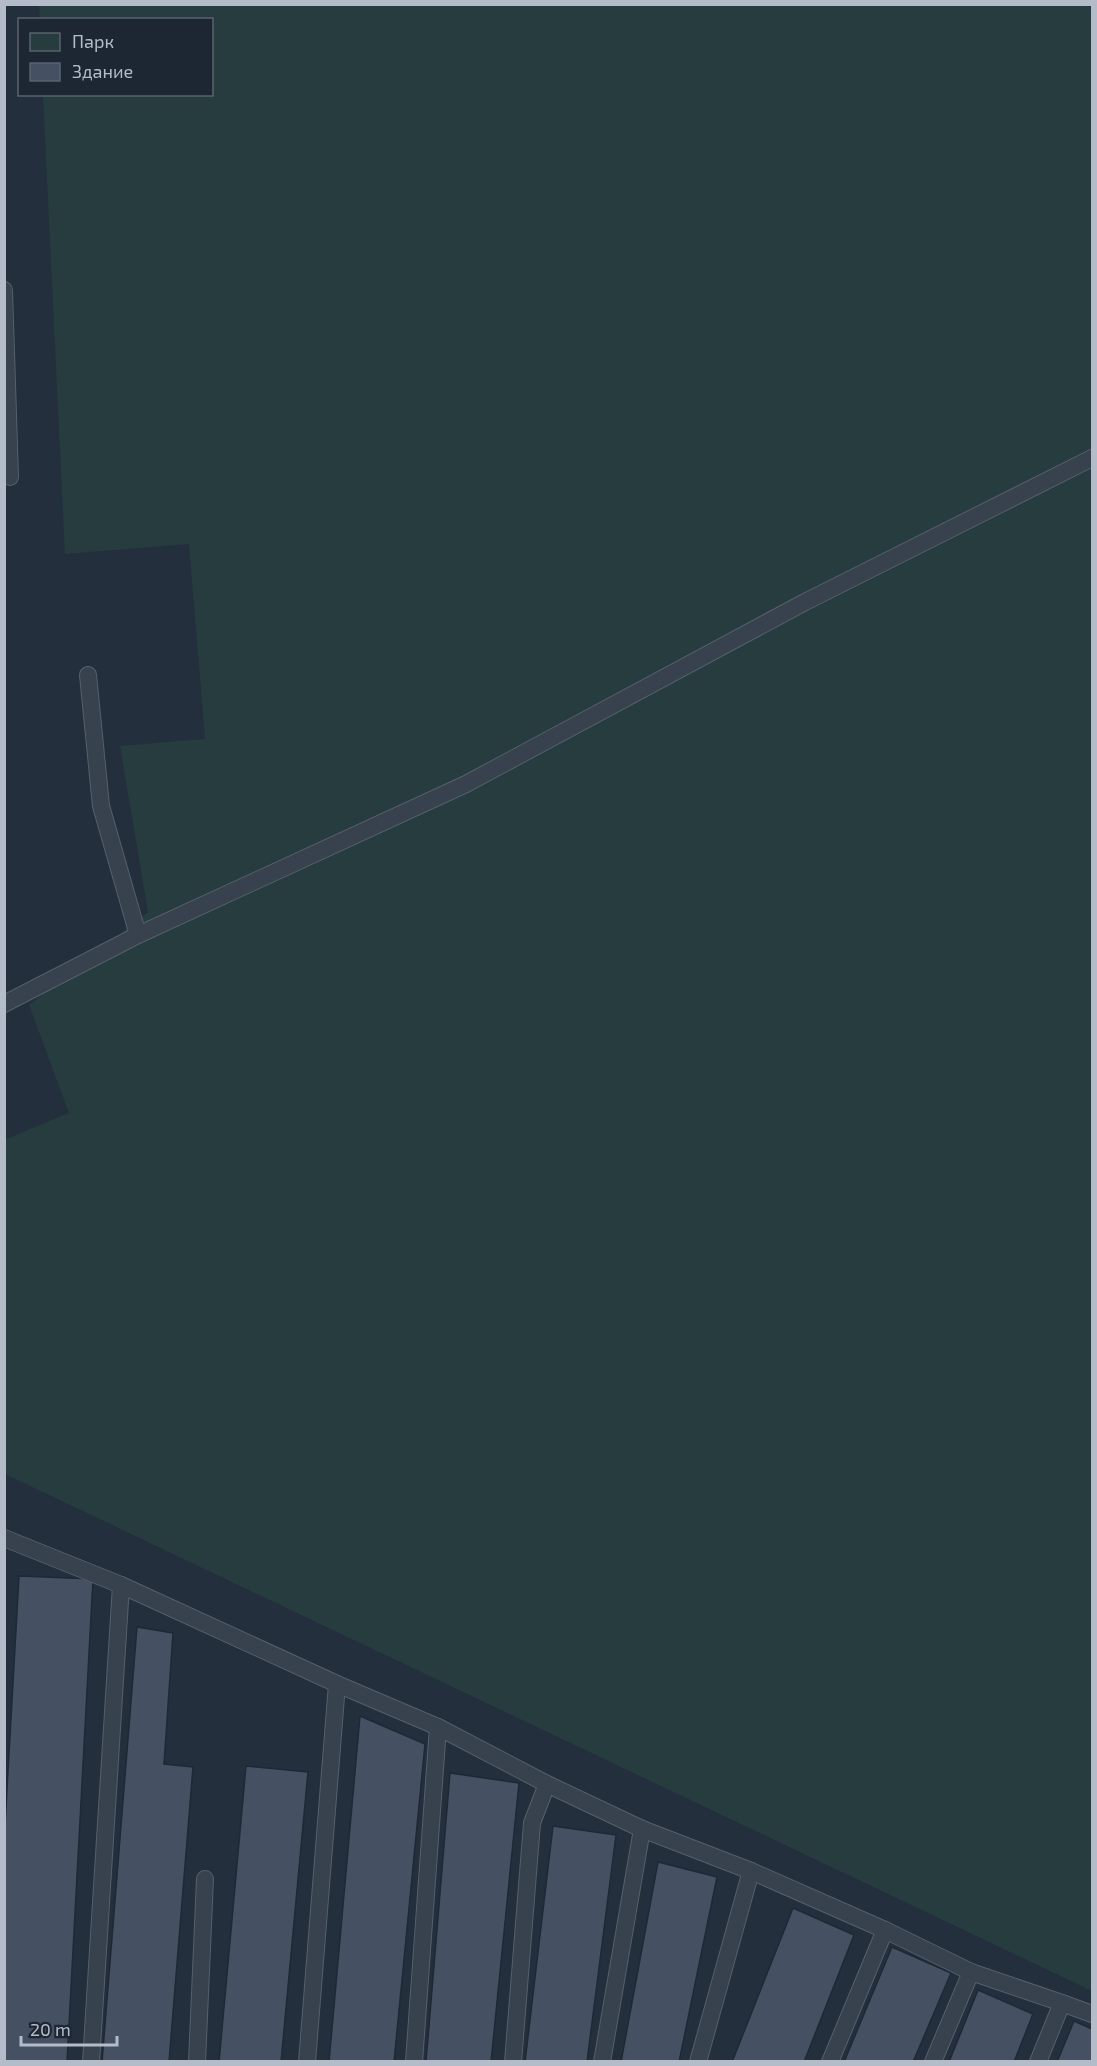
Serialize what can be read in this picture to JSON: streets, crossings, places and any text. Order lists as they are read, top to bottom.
{
  "legend": ["Парк", "Здание"],
  "scale_bar": "20 m"
}
